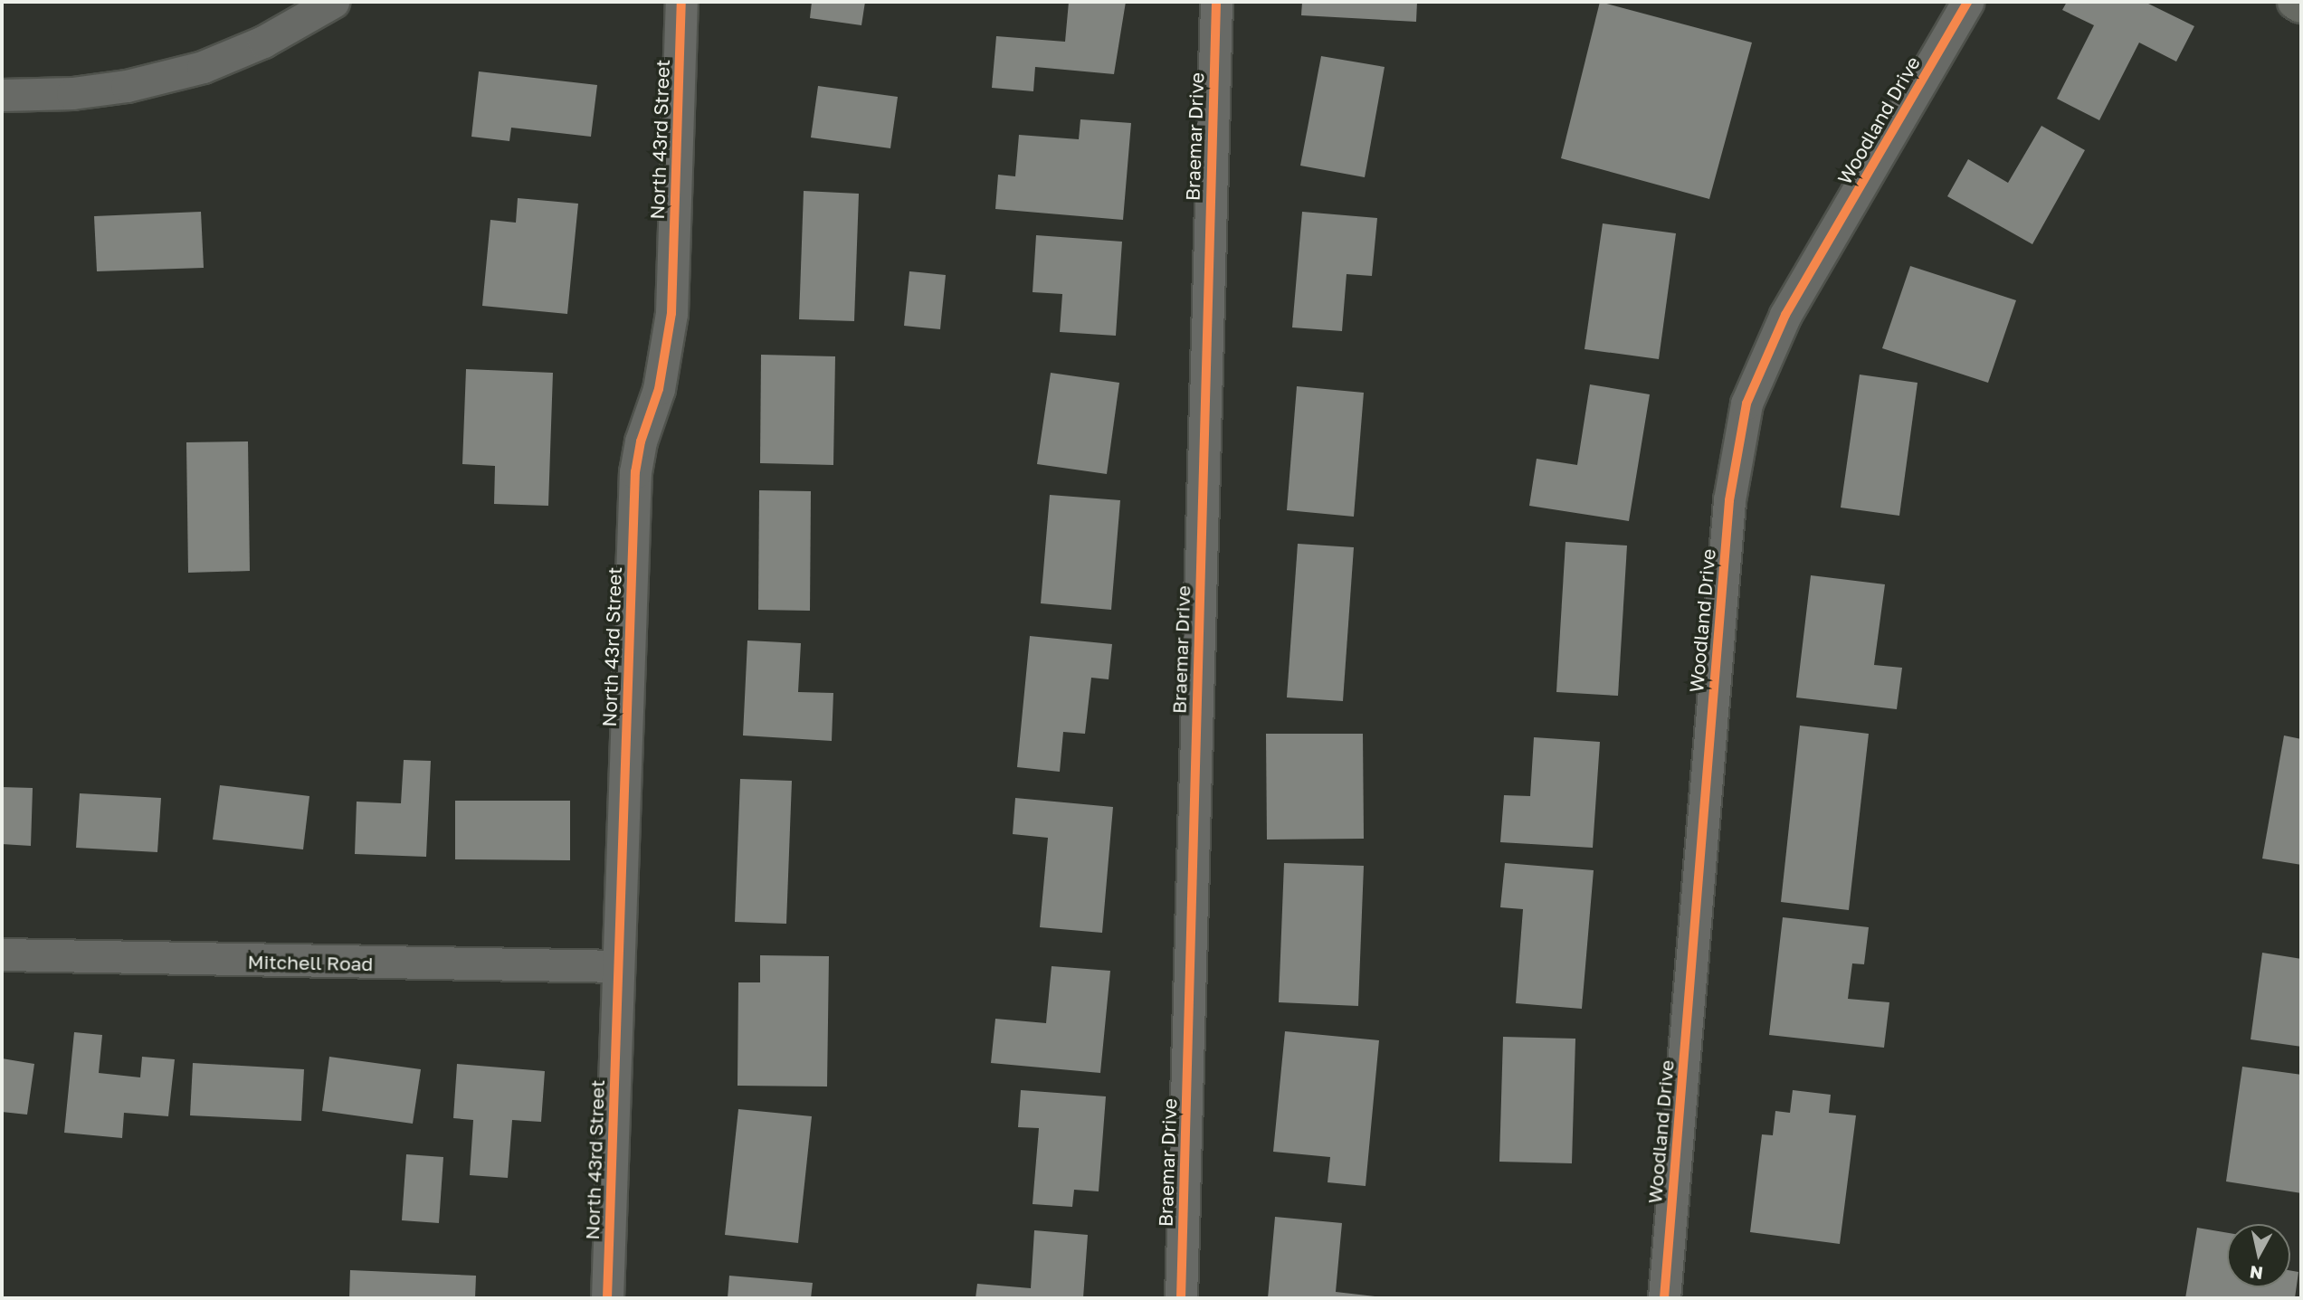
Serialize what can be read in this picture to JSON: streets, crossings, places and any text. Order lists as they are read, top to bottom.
{
  "streets": {
    "street": [
      "Woodland Drive",
      "Braemar Drive",
      "North 43rd Street",
      "Mitchell Road"
    ]
  },
  "crossings": [
    ["North 43rd Street", "Mitchell Road"]
  ],
  "north": "bottom"
}
